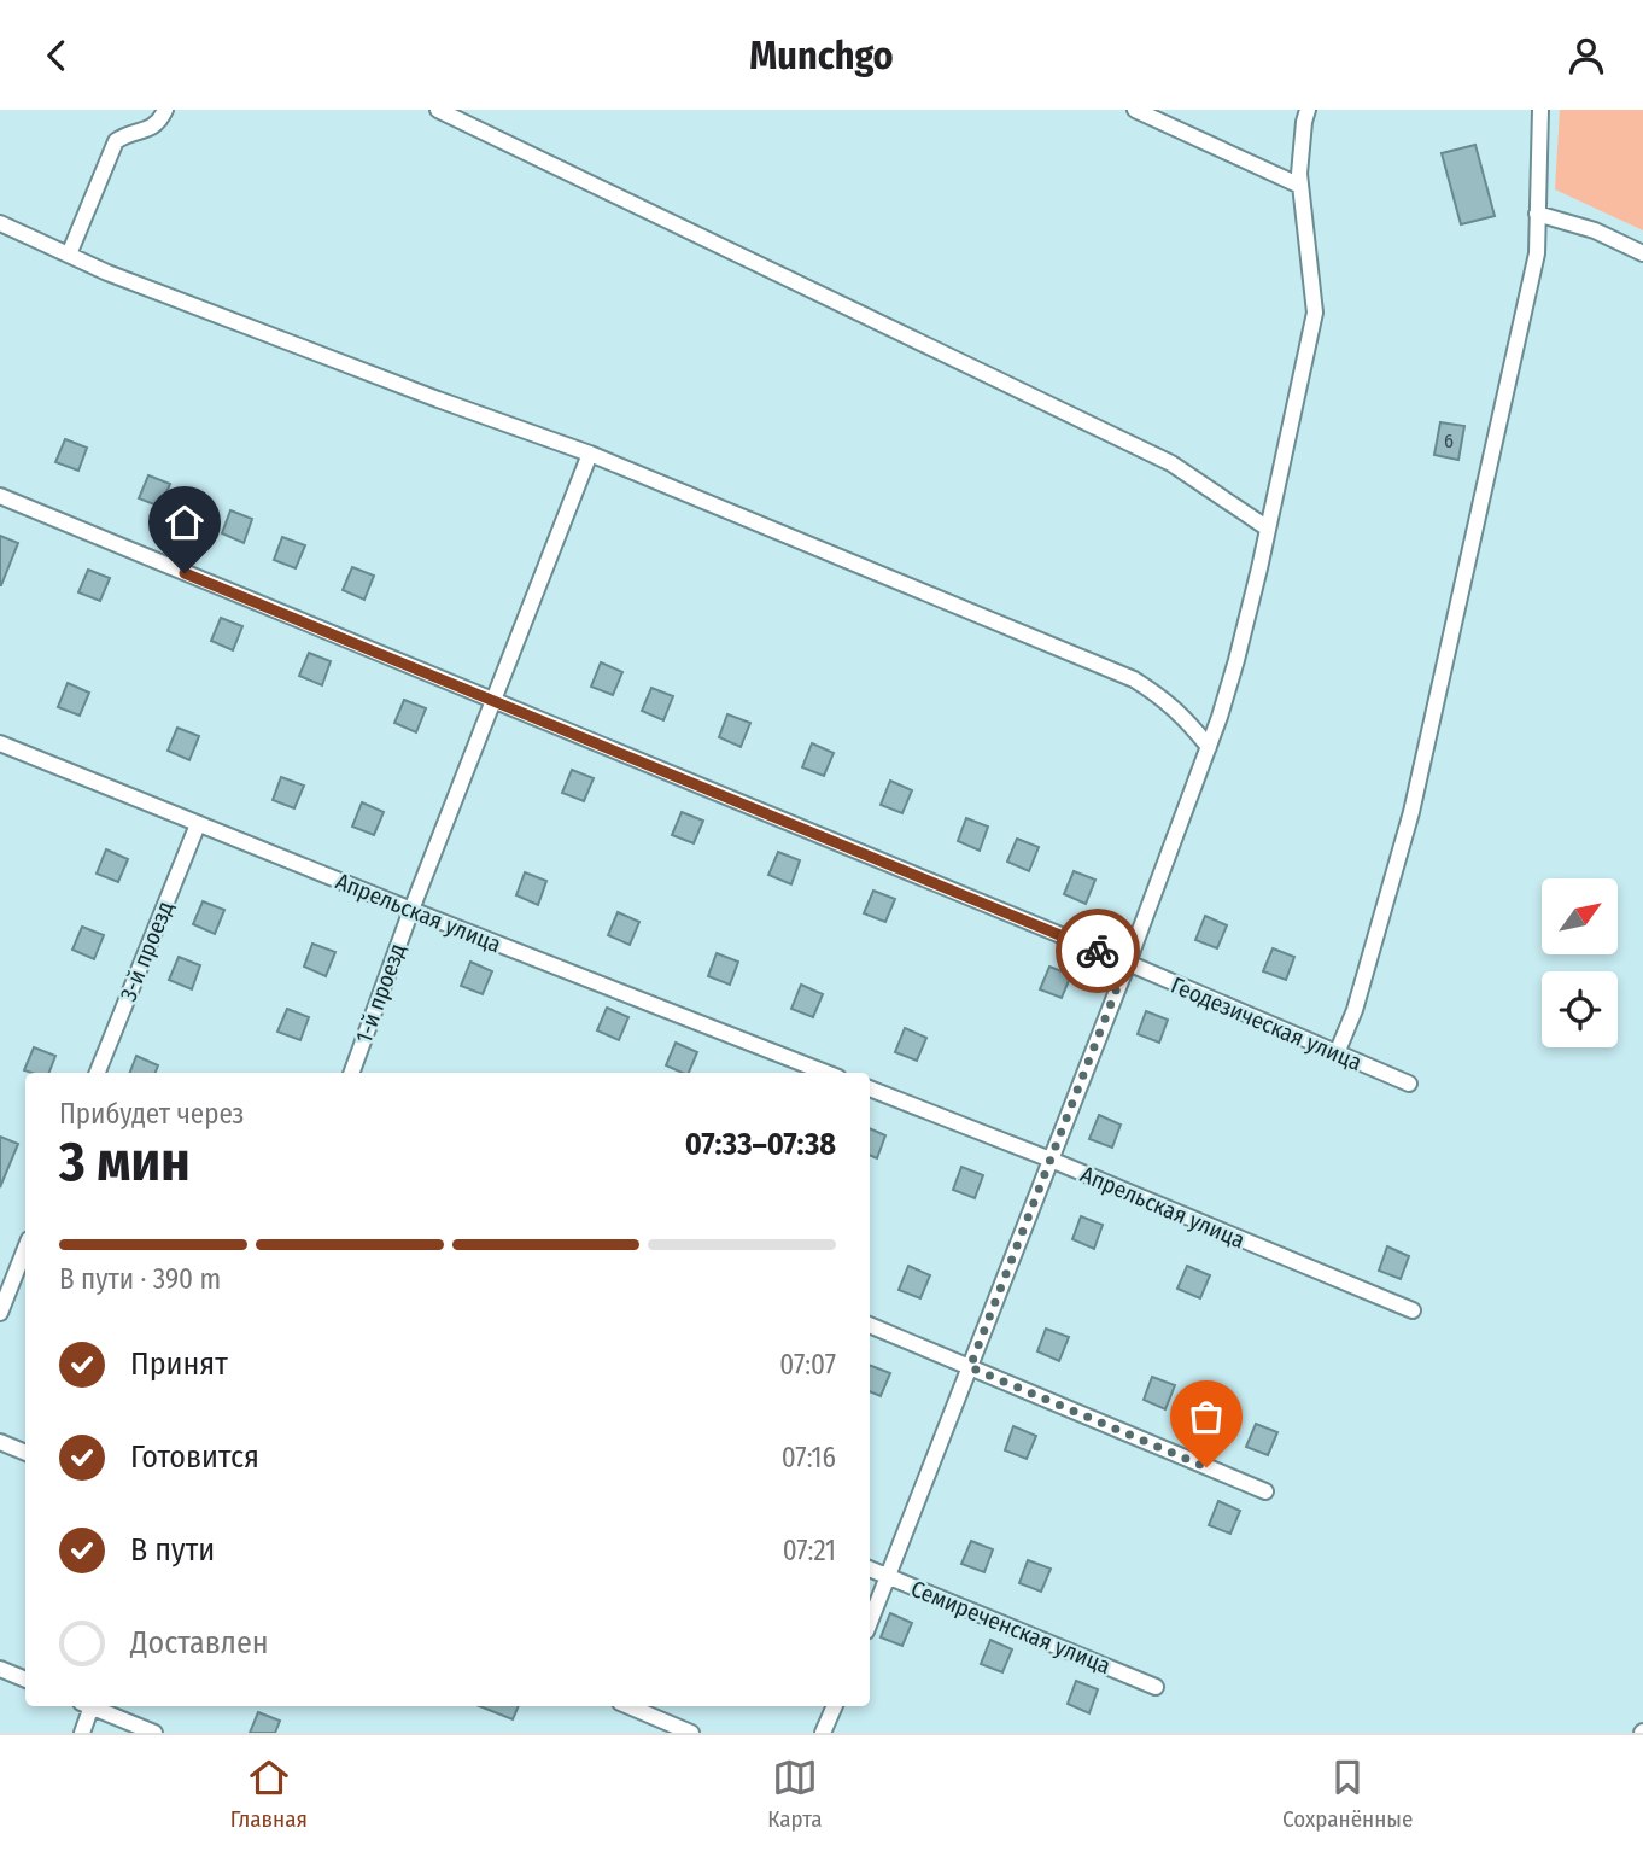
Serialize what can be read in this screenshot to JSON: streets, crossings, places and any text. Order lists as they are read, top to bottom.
{
  "streets": {
    "street": [
      "Апрельская улица",
      "3-й проезд",
      "1-й проезд",
      "Геодезическая улица",
      "Семиреченская улица"
    ]
  },
  "crossings": [
    ["Апрельская улица", "3-й проезд"],
    ["Апрельская улица", "1-й проезд"],
    ["1-й проезд", "Геодезическая улица"]
  ],
  "house_numbers": ["6"],
  "north": "top right",
  "page": {
    "header": "Munchgo",
    "heading": ["3 мин", "Прибудет через", "07:33–07:38"],
    "bar": "В пути · 390 m",
    "list": [
      ["Принят", "07:07"],
      ["Готовится", "07:16"],
      ["В пути", "07:21"],
      "Доставлен"
    ],
    "tabs": ["Главная", "Карта", "Сохранённые"]
  }
}
